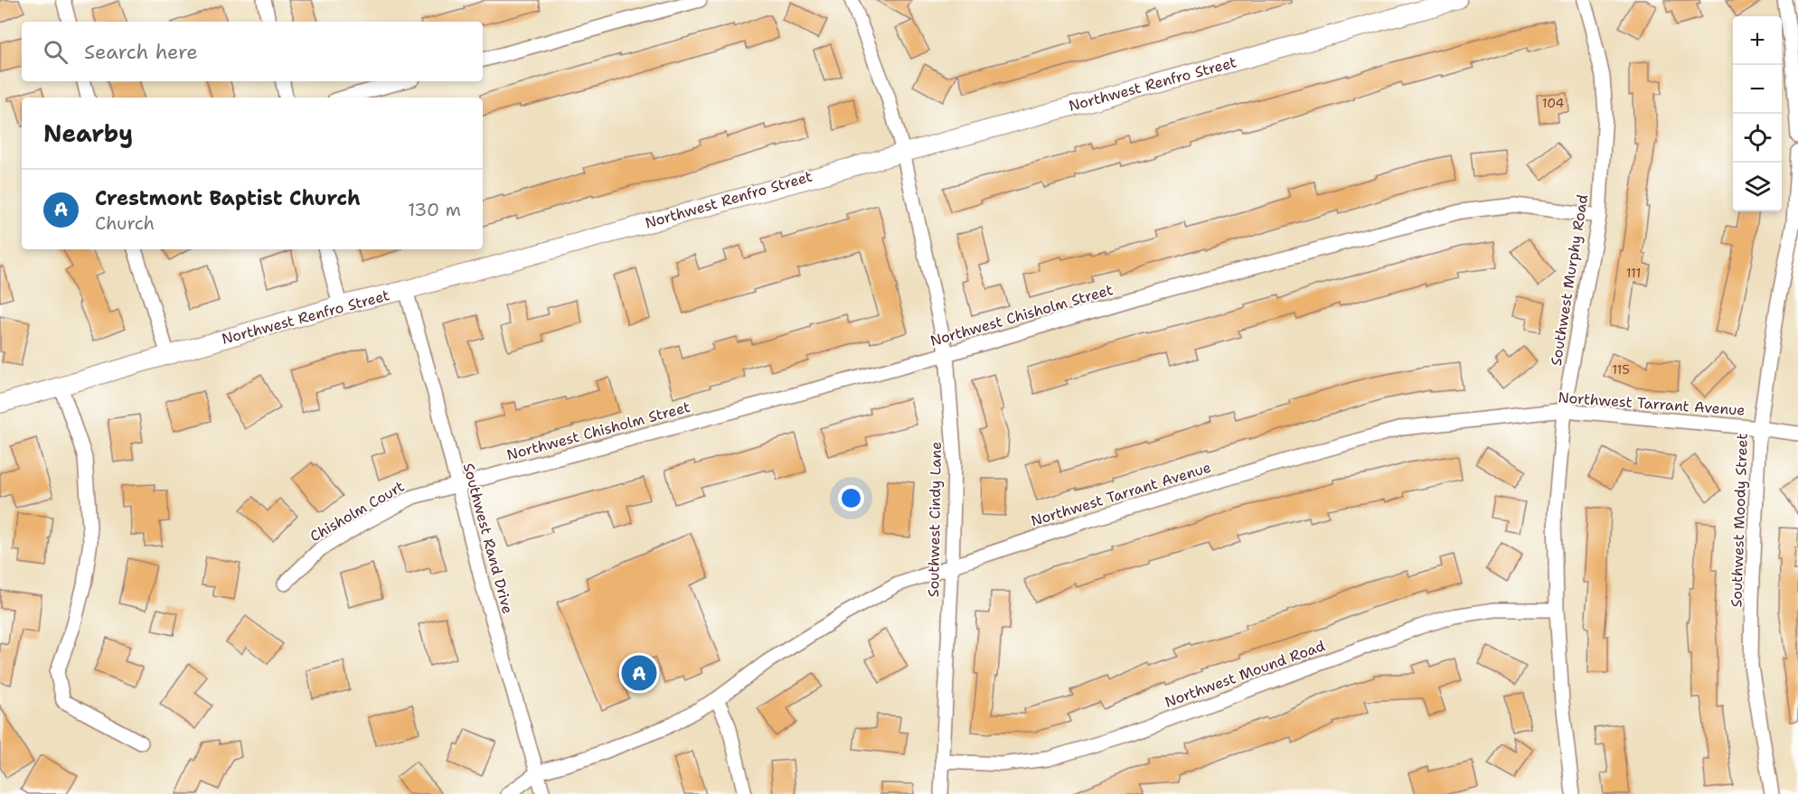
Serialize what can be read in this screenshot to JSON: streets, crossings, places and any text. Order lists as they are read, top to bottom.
{
  "streets": {
    "main road": ["Northwest Renfro Street"],
    "street": [
      "Southwest Murphy Road",
      "Northwest Chisholm Street",
      "Northwest Tarrant Avenue",
      "Chisholm Court",
      "Southwest Cindy Lane",
      "Southwest Moody Street",
      "Southwest Rand Drive",
      "Northwest Mound Road"
    ]
  },
  "crossings": [
    ["Northwest Renfro Street", "Southwest Cindy Lane"],
    ["Northwest Renfro Street", "Southwest Rand Drive"],
    ["Southwest Murphy Road", "Northwest Chisholm Street"],
    ["Southwest Murphy Road", "Northwest Tarrant Avenue"],
    ["Southwest Murphy Road", "Northwest Mound Road"],
    ["Northwest Chisholm Street", "Chisholm Court"],
    ["Northwest Chisholm Street", "Southwest Cindy Lane"],
    ["Northwest Chisholm Street", "Southwest Rand Drive"],
    ["Northwest Tarrant Avenue", "Southwest Cindy Lane"],
    ["Northwest Tarrant Avenue", "Southwest Moody Street"],
    ["Northwest Tarrant Avenue", "Southwest Rand Drive"],
    ["Chisholm Court", "Southwest Rand Drive"],
    ["Southwest Cindy Lane", "Northwest Mound Road"]
  ],
  "house_numbers": ["104", "111", "115"],
  "page": {
    "map_buttons": ["+", "−"],
    "search": "Search here",
    "heading": "Nearby",
    "list": [
      {
        "mark": "A",
        "name": "Crestmont Baptist Church",
        "note": "Church",
        "value": "130 m"
      }
    ],
    "pins": "A"
  }
}
